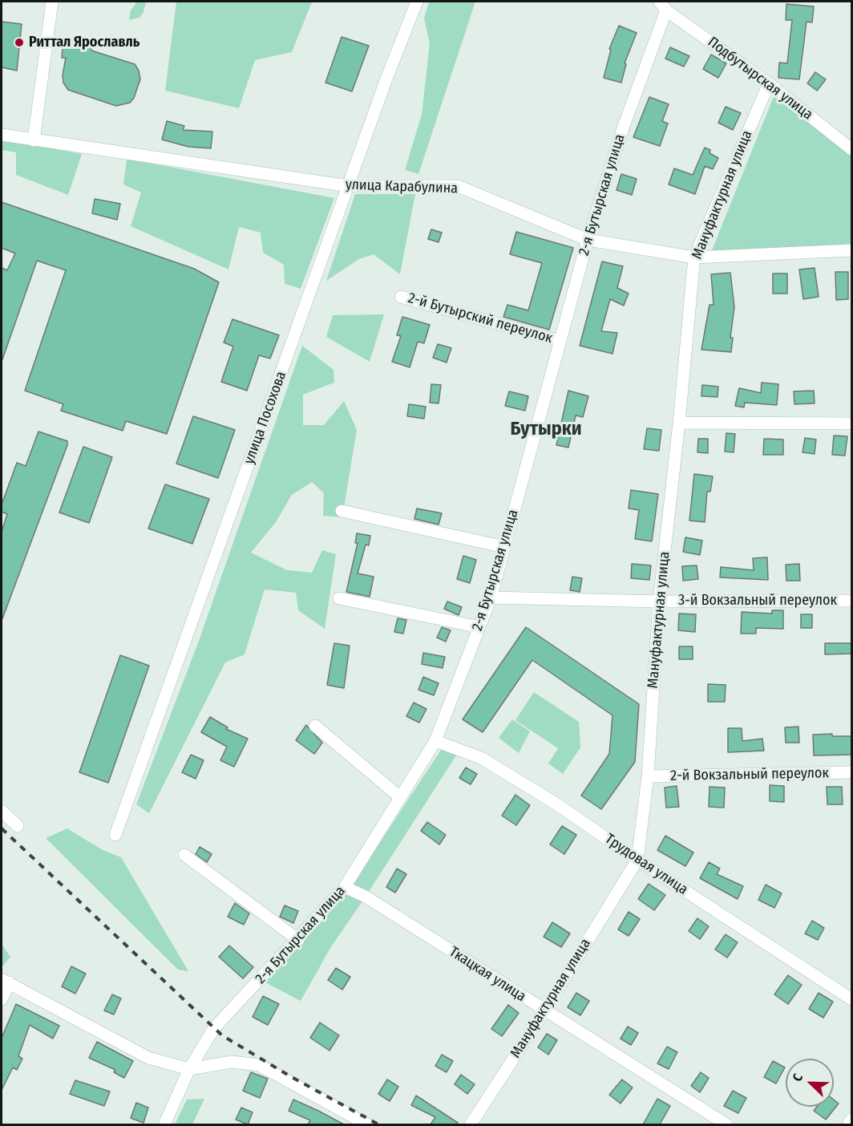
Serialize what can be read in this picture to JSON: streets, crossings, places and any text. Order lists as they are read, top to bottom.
{
  "streets": {
    "street": [
      "Подбутырская улица",
      "улица Карабулина",
      "2-я Бутырская улица",
      "Мануфактурная улица",
      "2-й Бутырский переулок",
      "улица Посохова",
      "3-й Вокзальный переулок",
      "2-й Вокзальный переулок",
      "Трудовая улица",
      "Ткацкая улица"
    ]
  },
  "crossings": [
    ["Подбутырская улица", "2-я Бутырская улица"],
    ["Подбутырская улица", "Мануфактурная улица"],
    ["улица Карабулина", "2-я Бутырская улица"],
    ["улица Карабулина", "Мануфактурная улица"],
    ["улица Карабулина", "улица Посохова"],
    ["2-я Бутырская улица", "2-й Бутырский переулок"],
    ["2-я Бутырская улица", "3-й Вокзальный переулок"],
    ["2-я Бутырская улица", "Трудовая улица"],
    ["2-я Бутырская улица", "Ткацкая улица"],
    ["Мануфактурная улица", "3-й Вокзальный переулок"],
    ["Мануфактурная улица", "2-й Вокзальный переулок"],
    ["Мануфактурная улица", "Трудовая улица"],
    ["Мануфактурная улица", "Ткацкая улица"]
  ],
  "districts": ["Бутырки"],
  "places": ["Риттал Ярославль"],
  "north": "top left"
}
